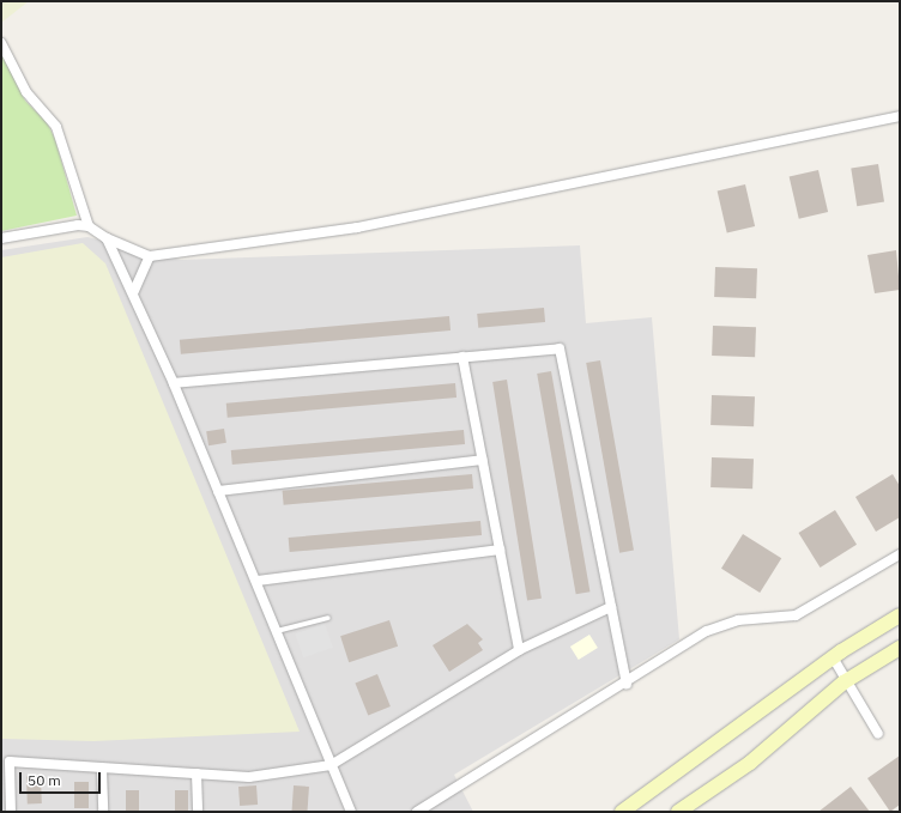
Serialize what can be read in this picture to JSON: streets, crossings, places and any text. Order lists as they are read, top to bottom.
{
  "scale_bar": "50 m"
}
